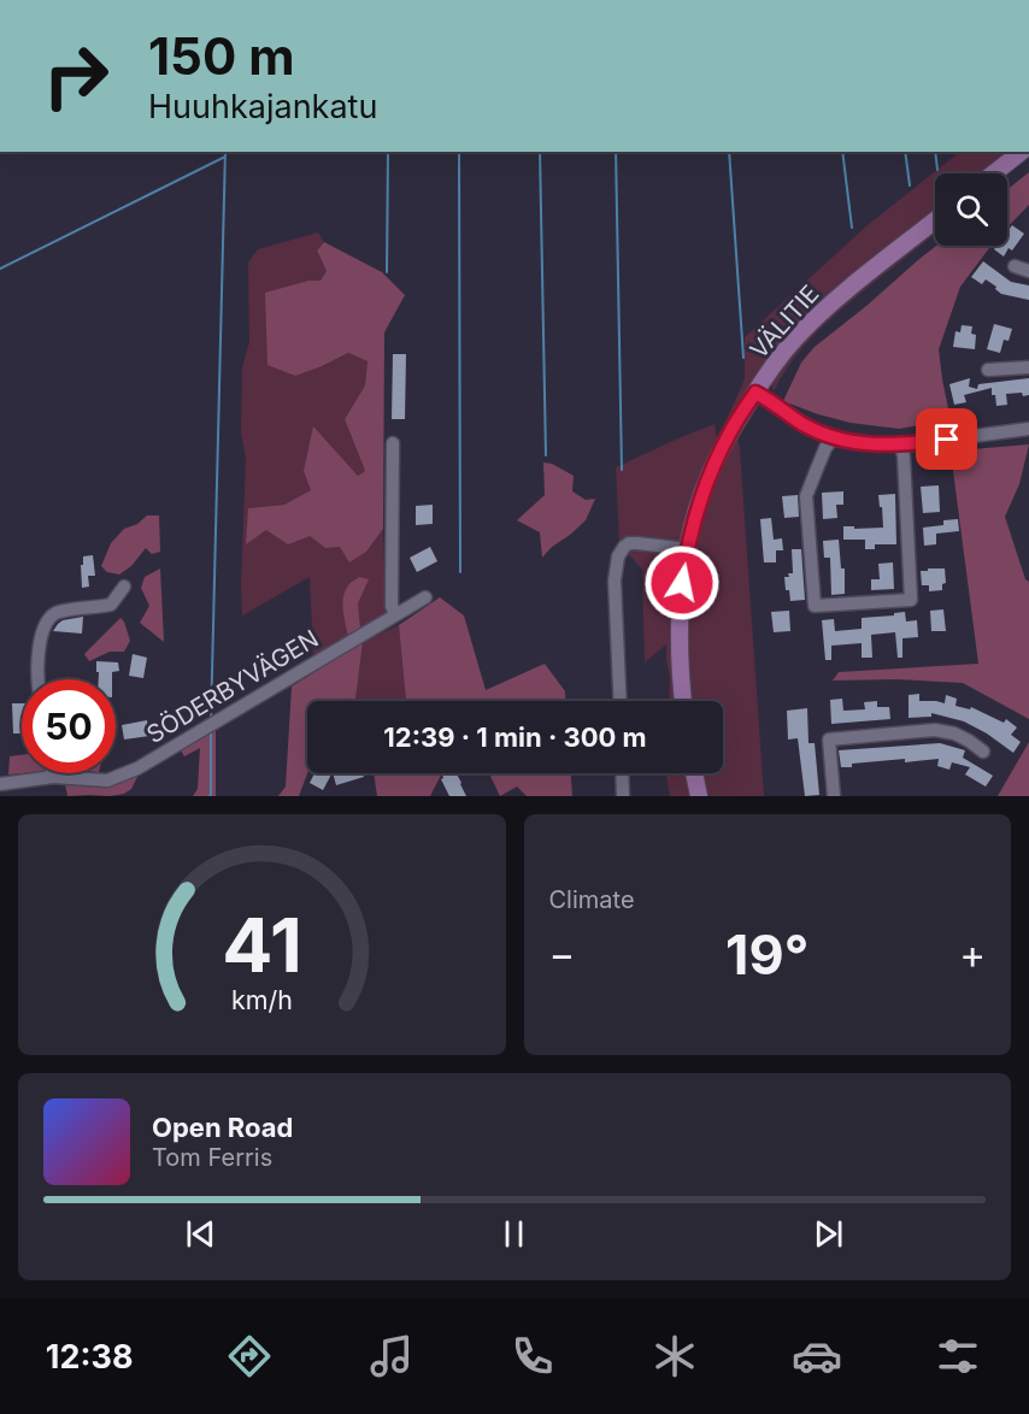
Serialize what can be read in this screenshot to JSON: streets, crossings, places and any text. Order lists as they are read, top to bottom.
{
  "streets": {
    "main road": ["VÄLITIE"],
    "street": ["SÖDERBYVÄGEN"]
  },
  "page": {
    "turn": ["150 m", "Huuhkajankatu"],
    "limit": "50",
    "trip": "12:39 · 1 min · 300 m",
    "tile": "Climate",
    "heat": ["−", "19°", "+"],
    "song": ["Open Road", "Tom Ferris"],
    "tabs": "12:38",
    "gauge": ["41", "km/h"]
  }
}
